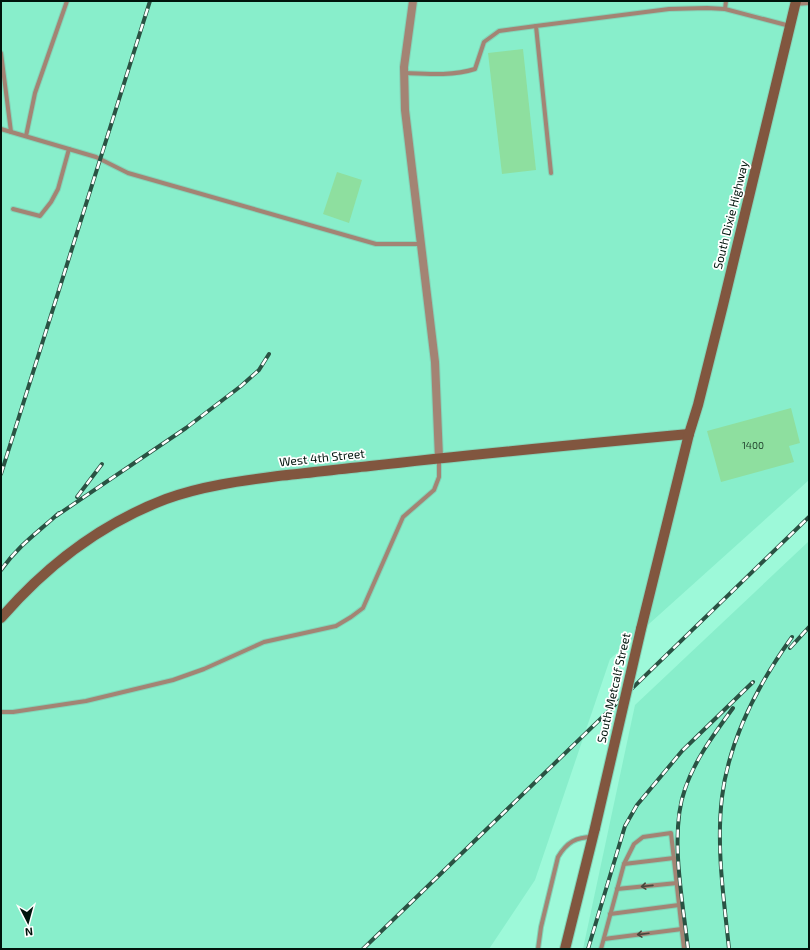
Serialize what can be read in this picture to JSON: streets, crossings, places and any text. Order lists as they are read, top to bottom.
{
  "streets": {
    "main road": ["South Dixie Highway", "West 4th Street", "South Metcalf Street"]
  },
  "crossings": [
    ["South Dixie Highway", "West 4th Street"],
    ["South Dixie Highway", "South Metcalf Street"],
    ["West 4th Street", "South Metcalf Street"]
  ],
  "house_numbers": ["1400"],
  "north": "bottom"
}
